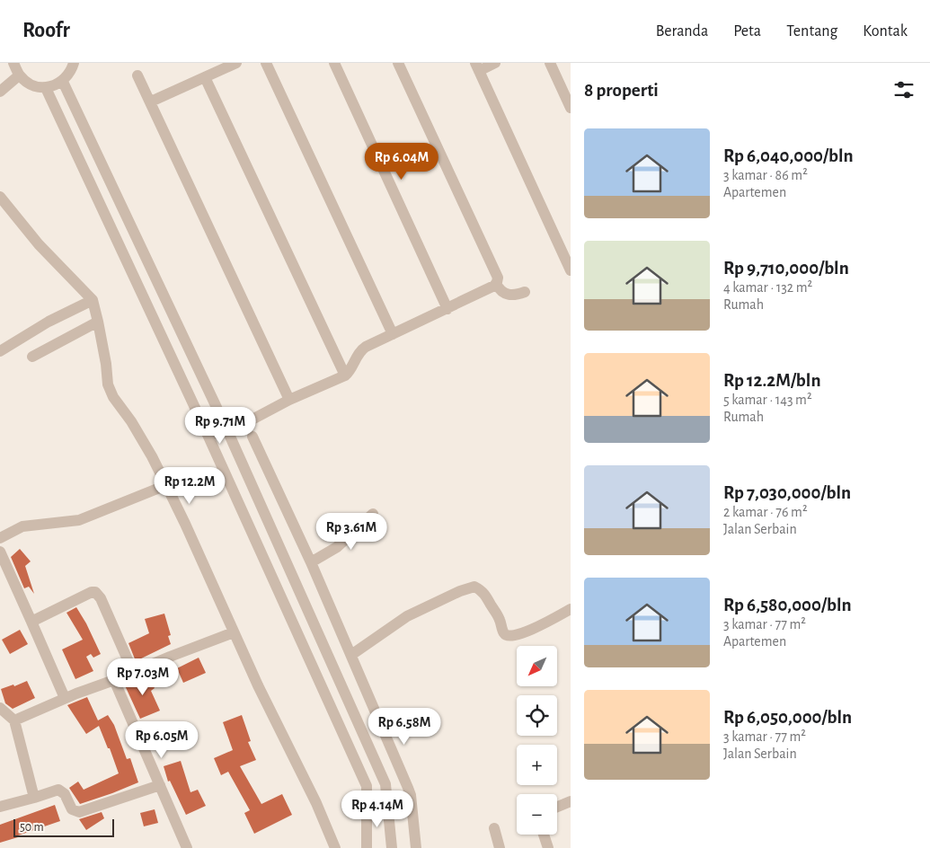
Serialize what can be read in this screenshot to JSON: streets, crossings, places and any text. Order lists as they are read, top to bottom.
{
  "scale_bar": "50 m",
  "north": "bottom left",
  "page": {
    "header": "Roofr",
    "nav": [
      "Beranda",
      "Peta",
      "Tentang",
      "Kontak"
    ],
    "heading": "8 properti",
    "list": [
      {
        "name": "Rp 6,040,000/bln",
        "note": "3 kamar · 86 m² · Apartemen"
      },
      {
        "name": "Rp 9,710,000/bln",
        "note": "4 kamar · 132 m² · Rumah"
      },
      {
        "name": "Rp 12.2M/bln",
        "note": "5 kamar · 143 m² · Rumah"
      },
      {
        "name": "Rp 7,030,000/bln",
        "note": "2 kamar · 76 m² · Jalan Serbain"
      },
      {
        "name": "Rp 6,580,000/bln",
        "note": "3 kamar · 77 m² · Apartemen"
      },
      {
        "name": "Rp 6,050,000/bln",
        "note": "3 kamar · 77 m² · Jalan Serbain"
      }
    ],
    "price": [
      "Rp 6.04M",
      "Rp 9.71M",
      "Rp 12.2M",
      "Rp 3.61M",
      "Rp 7.03M",
      "Rp 6.58M",
      "Rp 6.05M",
      "Rp 4.14M"
    ],
    "map_buttons": ["+", "−"],
    "scale": "50 m"
  }
}
